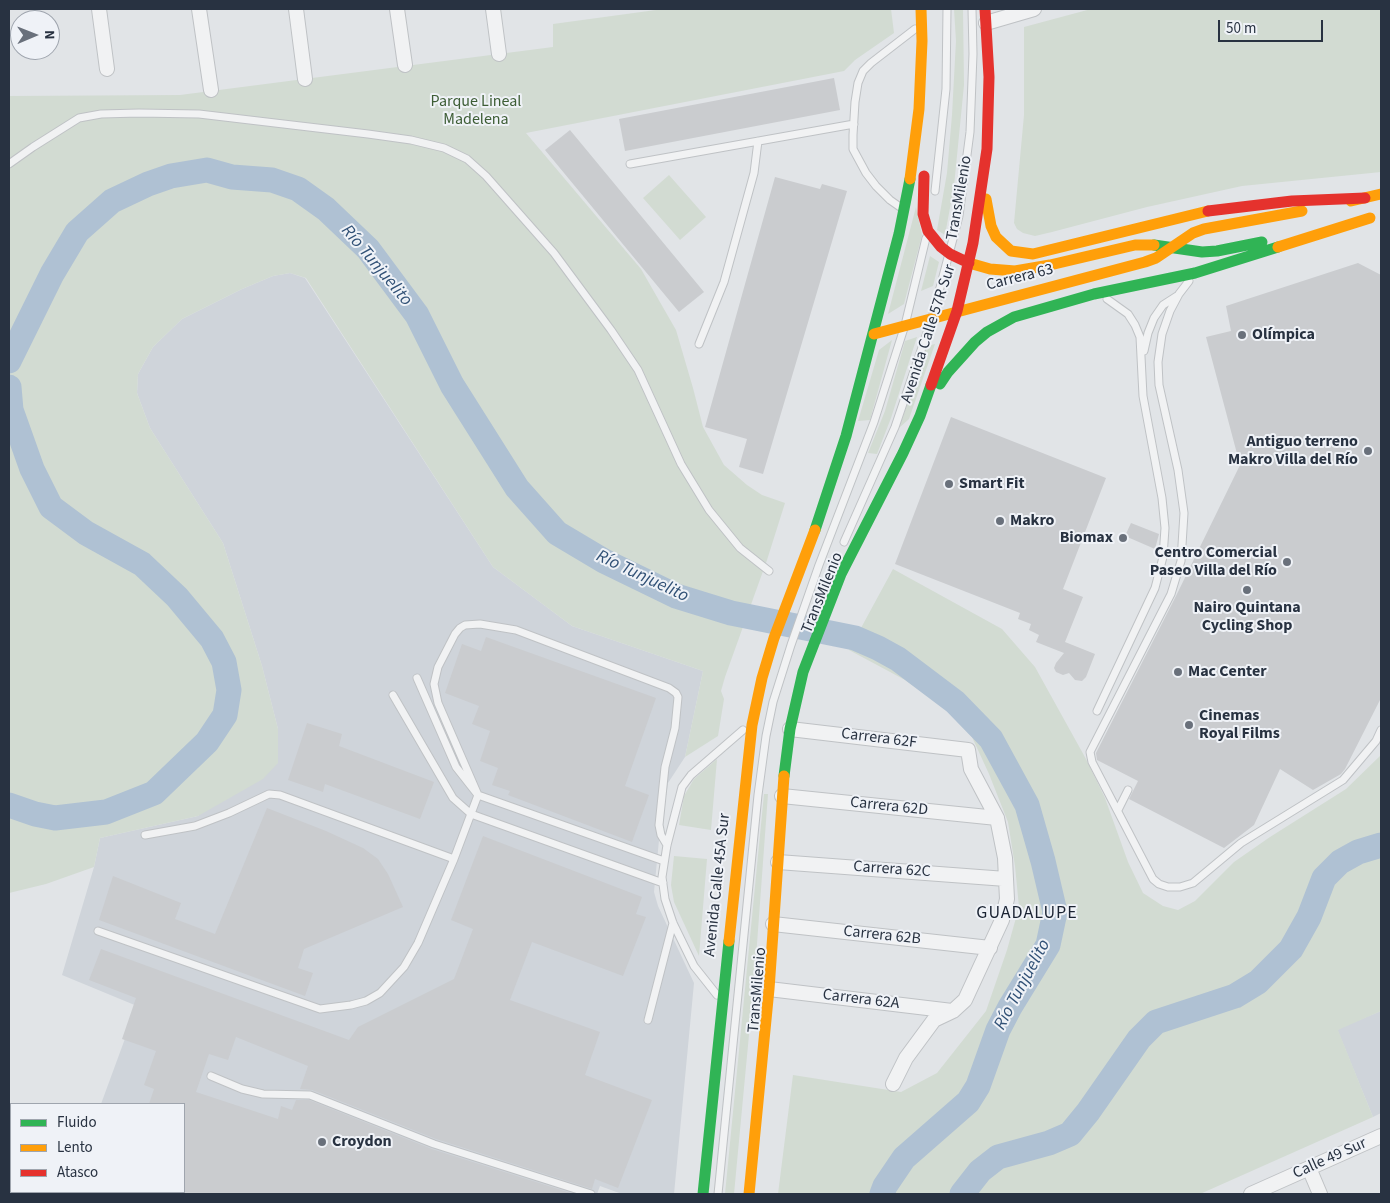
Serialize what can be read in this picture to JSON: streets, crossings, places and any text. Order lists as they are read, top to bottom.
{
  "streets": {
    "main road": ["Carrera 63", "Avenida Calle 57R Sur", "Avenida Calle 45A Sur"],
    "street": [
      "Carrera 62F",
      "Carrera 62D",
      "Carrera 62C",
      "Carrera 62B",
      "Carrera 62A",
      "Calle 49 Sur"
    ],
    "lane": ["TransMilenio"]
  },
  "crossings": [
    ["TransMilenio", "Carrera 63"],
    ["Carrera 63", "Avenida Calle 57R Sur"],
    ["Carrera 63", "Avenida Calle 45A Sur"],
    ["Avenida Calle 57R Sur", "Carrera 62F"],
    ["Carrera 62F", "Carrera 62D"]
  ],
  "districts": ["GUADALUPE"],
  "water": ["Río Tunjuelito"],
  "parks": ["Parque Lineal Madelena"],
  "places": [
    "Olímpica",
    "Antiguo terreno Makro Villa del Río",
    "Smart Fit",
    "Makro",
    "Biomax",
    "Centro Comercial Paseo Villa del Río",
    "Nairo Quintana Cycling Shop",
    "Mac Center",
    "Cinemas Royal Films",
    "Croydon"
  ],
  "legend": ["Fluido", "Lento", "Atasco"],
  "scale_bar": "50 m",
  "north": "right"
}
